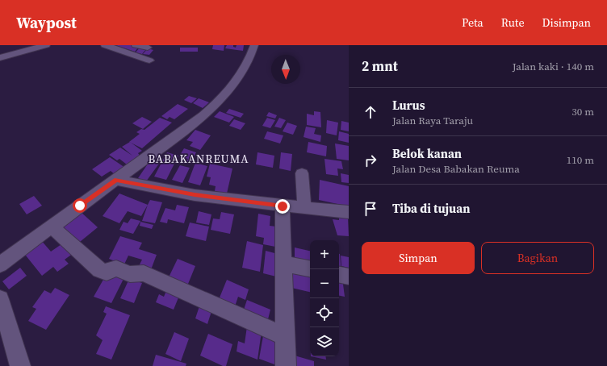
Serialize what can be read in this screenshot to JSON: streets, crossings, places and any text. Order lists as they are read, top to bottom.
{
  "districts": ["BABAKANREUMA"],
  "north": "bottom",
  "page": {
    "header": "Waypost",
    "nav": ["Peta", "Rute", "Disimpan"],
    "heading": ["2 mnt", "Jalan kaki · 140 m"],
    "list": [
      ["Lurus", "Jalan Raya Taraju", "30 m"],
      ["Belok kanan", "Jalan Desa Babakan Reuma", "110 m"],
      "Tiba di tujuan"
    ],
    "buttons": ["Simpan", "Bagikan"],
    "map_buttons": ["+", "−"]
  }
}
